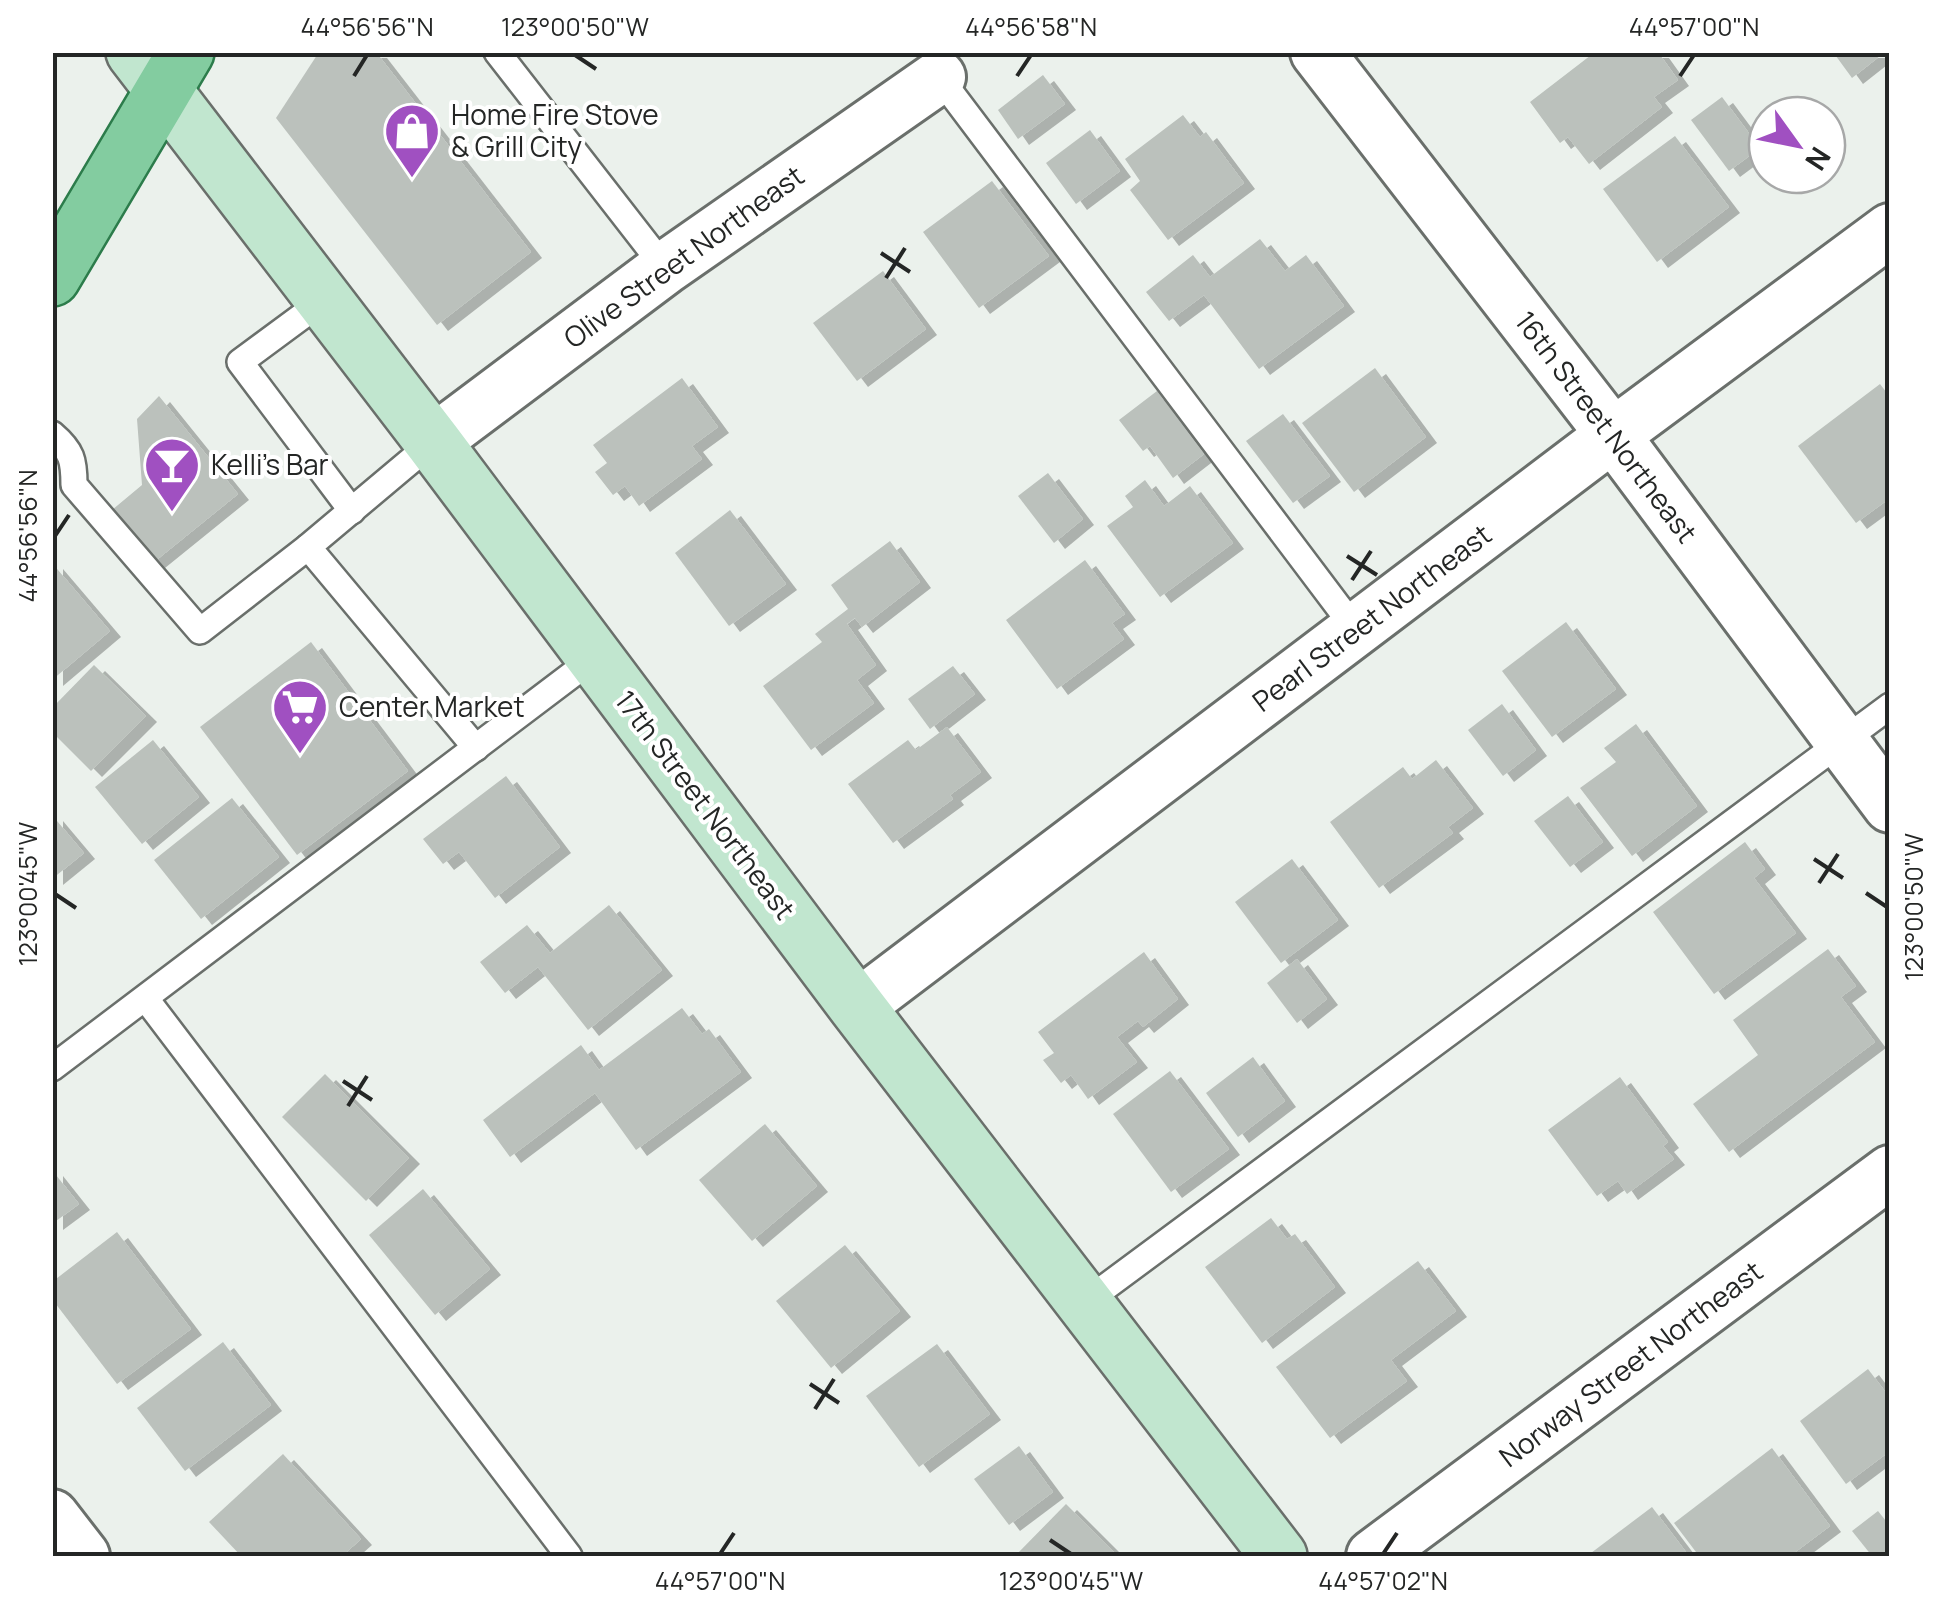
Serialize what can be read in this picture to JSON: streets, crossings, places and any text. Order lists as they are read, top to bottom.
{
  "streets": {
    "main road": ["17th Street Northeast"],
    "street": [
      "Olive Street Northeast",
      "16th Street Northeast",
      "Pearl Street Northeast",
      "Norway Street Northeast"
    ]
  },
  "crossings": [
    ["Olive Street Northeast", "17th Street Northeast"],
    ["16th Street Northeast", "Pearl Street Northeast"],
    ["Pearl Street Northeast", "17th Street Northeast"]
  ],
  "places": {
    "shop": ["Home Fire Stove & Grill City"],
    "bar": ["Kelli's Bar"],
    "supermarket": ["Center Market"]
  },
  "north": "bottom right",
  "coordinates": [
    "44°56'56\"N",
    "123°00'50\"W",
    "44°56'58\"N",
    "44°57'00\"N",
    "123°00'45\"W",
    "44°57'02\"N"
  ]
}
